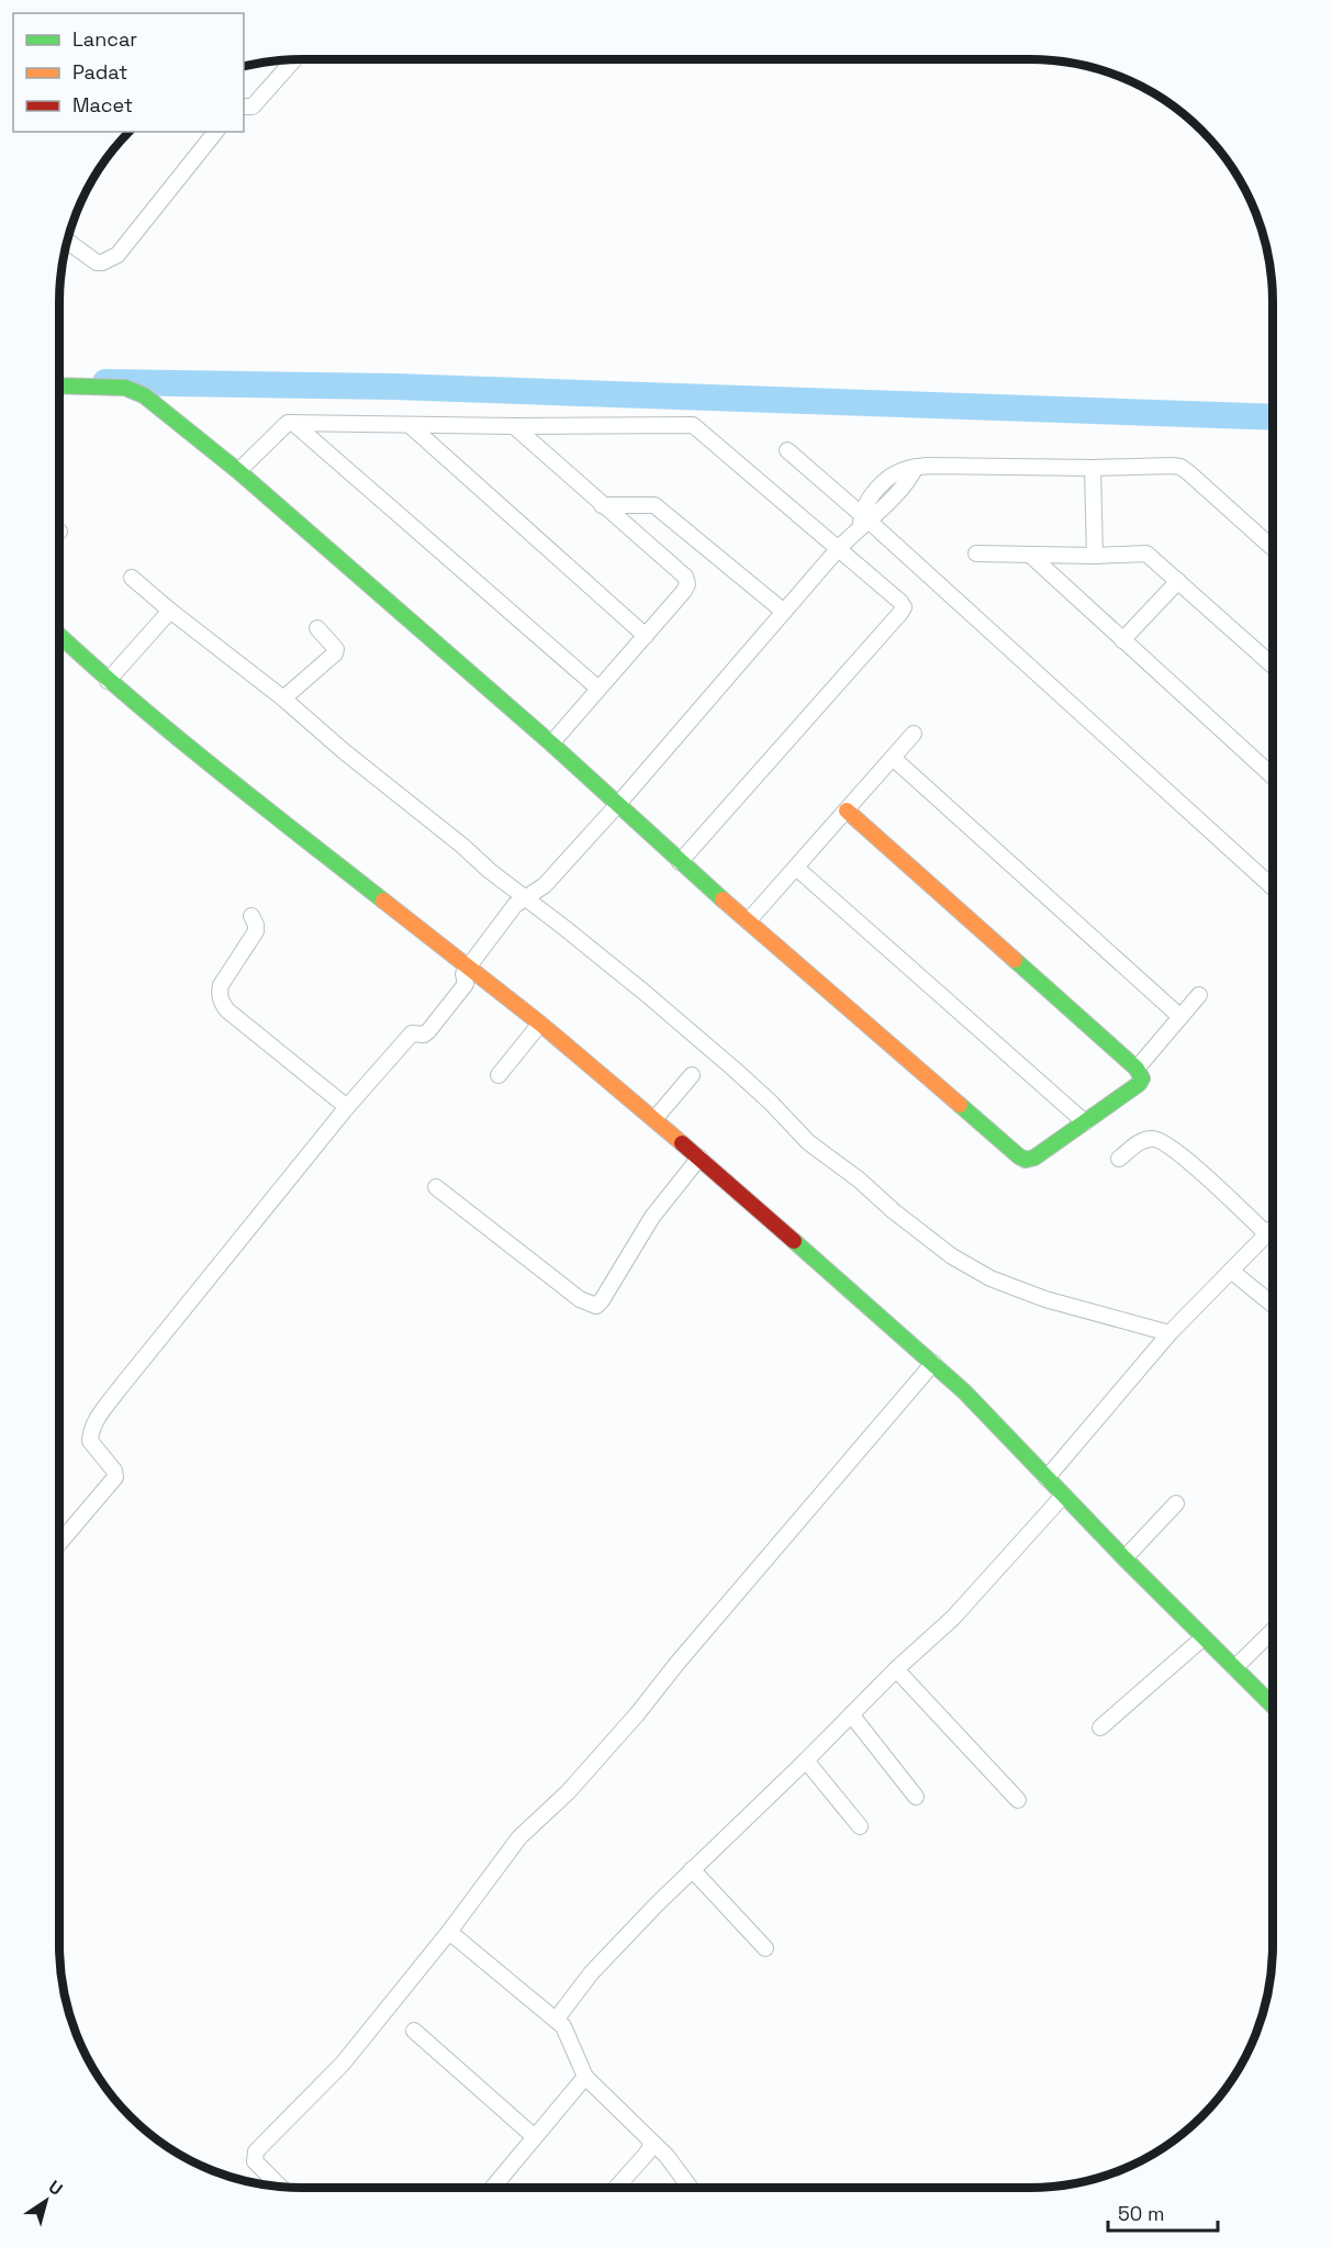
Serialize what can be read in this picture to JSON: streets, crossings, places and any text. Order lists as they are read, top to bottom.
{
  "legend": ["Lancar", "Padat", "Macet"],
  "scale_bar": "50 m",
  "north": "top right"
}
